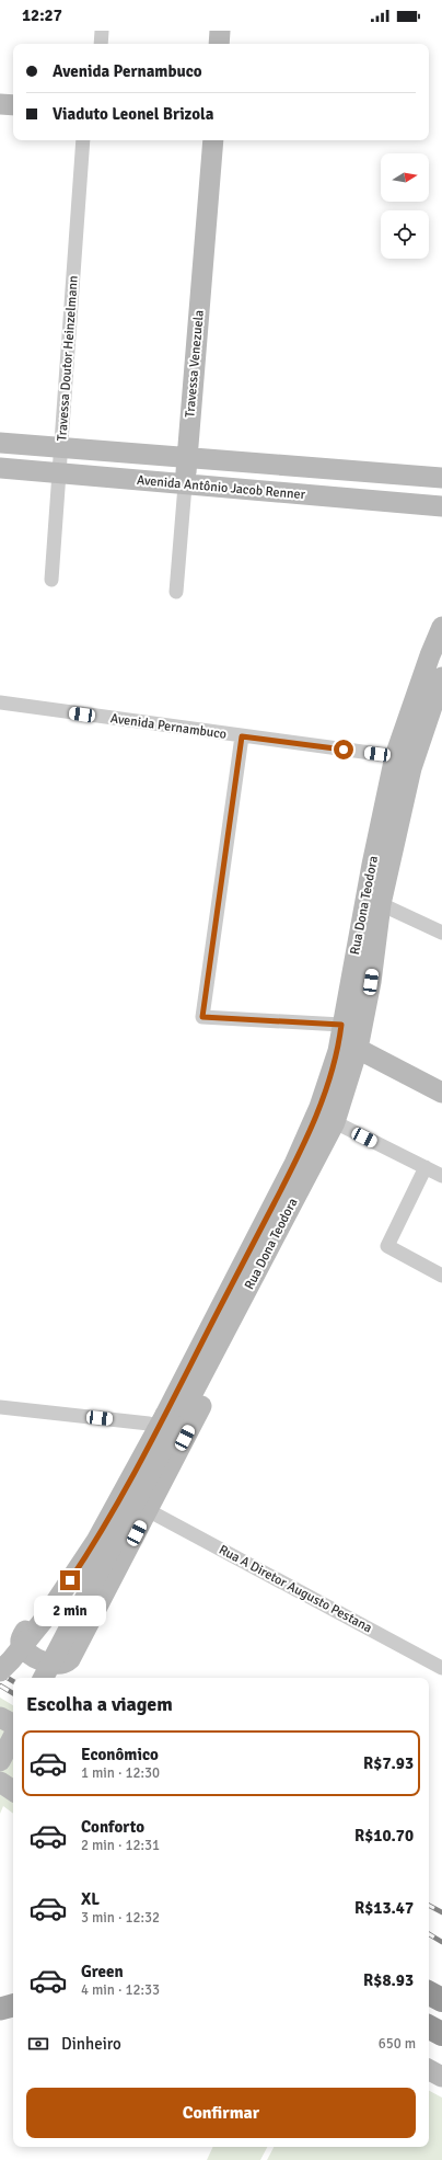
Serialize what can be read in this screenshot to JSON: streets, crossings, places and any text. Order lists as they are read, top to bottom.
{
  "streets": {
    "main road": ["Travessa Venezuela", "Avenida Antônio Jacob Renner", "Rua Dona Teodora"],
    "street": ["Travessa Doutor Heinzelmann", "Avenida Pernambuco", "Rua A Diretor Augusto Pestana"]
  },
  "crossings": [
    ["Travessa Doutor Heinzelmann", "Avenida Antônio Jacob Renner"],
    ["Travessa Venezuela", "Avenida Antônio Jacob Renner"],
    ["Avenida Pernambuco", "Rua Dona Teodora"]
  ],
  "north": "right",
  "page": {
    "status": "12:27",
    "banner": ["Avenida Pernambuco", "Viaduto Leonel Brizola"],
    "bubble": "2 min",
    "heading": "Escolha a viagem",
    "list": [
      {
        "name": "Econômico",
        "note": "1 min · 12:30",
        "value": "R$7.93"
      },
      {
        "name": "Conforto",
        "note": "2 min · 12:31",
        "value": "R$10.70"
      },
      {
        "name": "XL",
        "note": "3 min · 12:32",
        "value": "R$13.47"
      },
      {
        "name": "Green",
        "note": "4 min · 12:33",
        "value": "R$8.93"
      }
    ],
    "pay": ["Dinheiro", "650 m"],
    "buttons": "Confirmar"
  }
}
